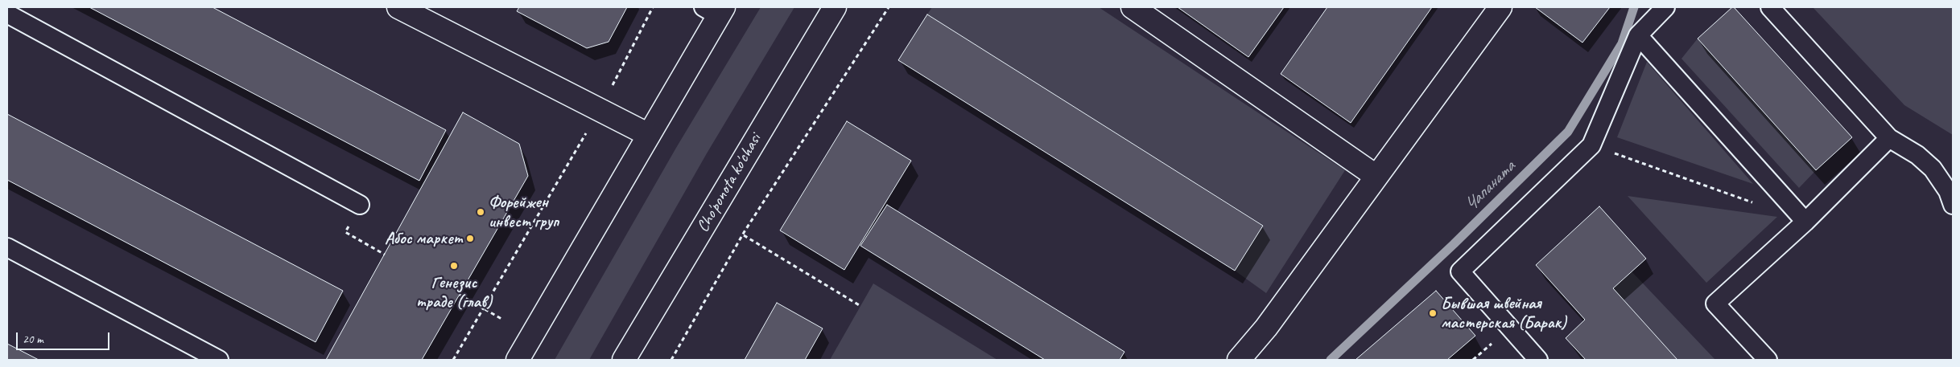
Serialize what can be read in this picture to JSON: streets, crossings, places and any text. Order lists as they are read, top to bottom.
{
  "streets": {
    "street": ["Cho'ponota ko'chasi"]
  },
  "water": ["Чапаната"],
  "places": [
    "Форейжен инвест груп",
    "Абос маркет",
    "Генезис траде (глав)",
    "Бывшая швейная мастерская (Барак)"
  ],
  "scale_bar": "20 m"
}
